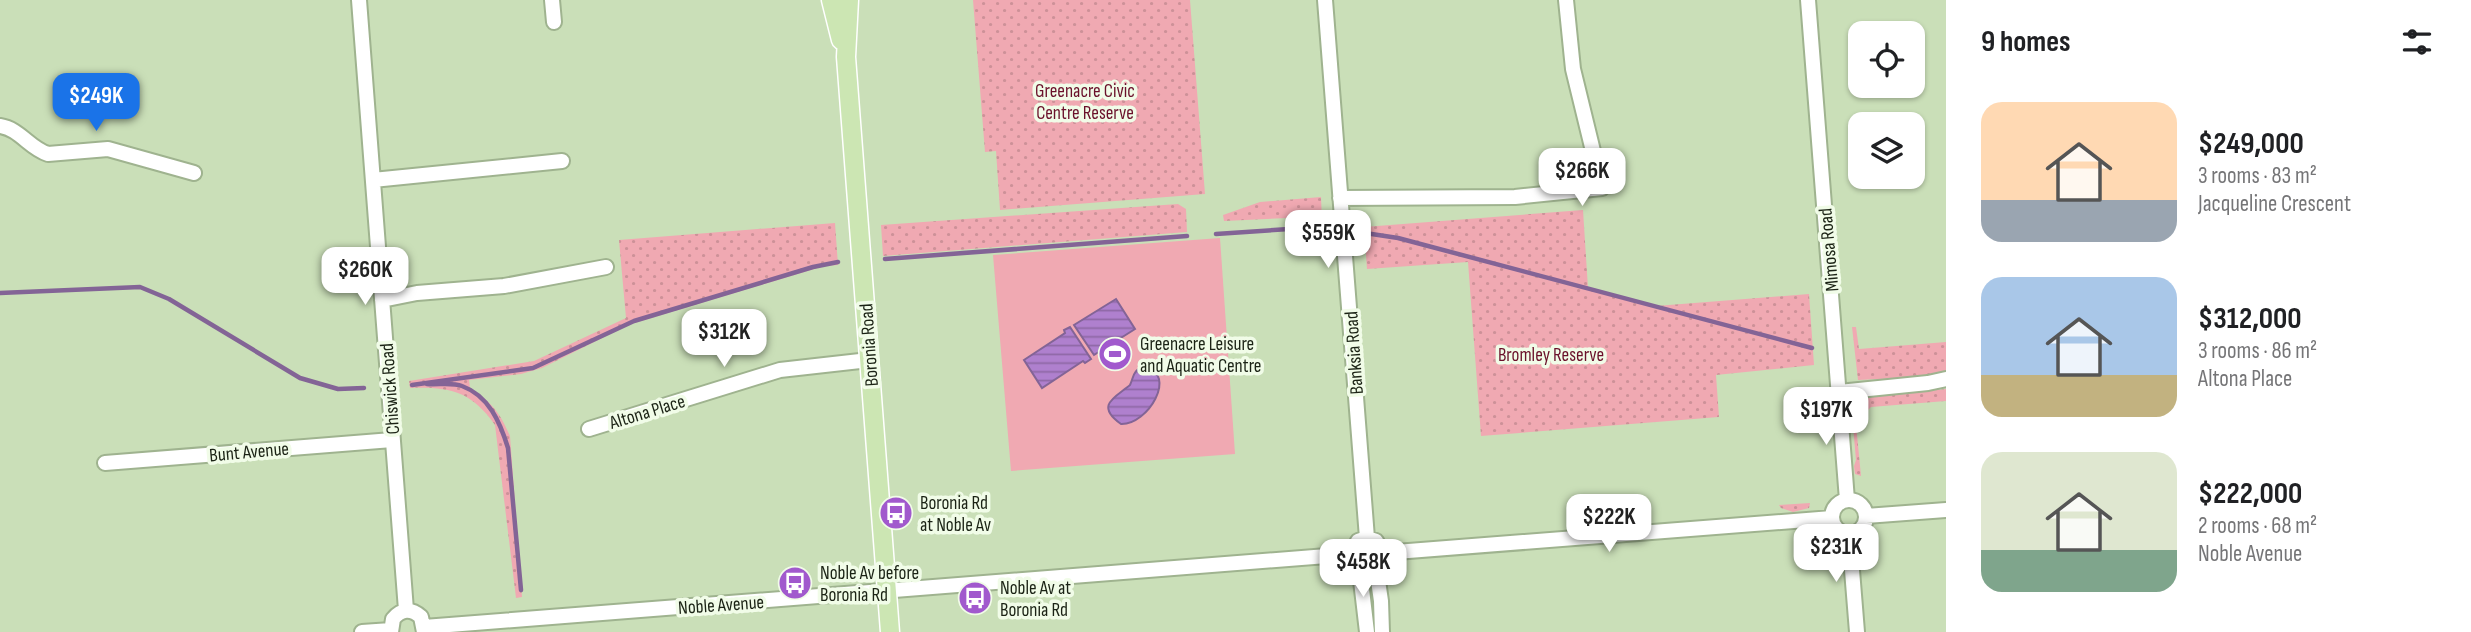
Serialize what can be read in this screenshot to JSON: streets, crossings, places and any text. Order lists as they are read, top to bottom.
{
  "streets": {
    "main road": ["Boronia Road"],
    "street": [
      "Mimosa Road",
      "Banksia Road",
      "Chiswick Road",
      "Altona Place",
      "Bunt Avenue",
      "Noble Avenue"
    ]
  },
  "crossings": [
    ["Boronia Road", "Altona Place"],
    ["Boronia Road", "Noble Avenue"],
    ["Banksia Road", "Noble Avenue"],
    ["Chiswick Road", "Bunt Avenue"]
  ],
  "parks": ["Greenacre Civic Centre Reserve", "Bromley Reserve"],
  "places": {
    "sports": ["Greenacre Leisure and Aquatic Centre"],
    "bus stop": ["Boronia Rd at Noble Av", "Noble Av before Boronia Rd", "Noble Av at Boronia Rd"]
  },
  "page": {
    "heading": "9 homes",
    "price": [
      "$249K",
      "$266K",
      "$559K",
      "$260K",
      "$312K",
      "$197K",
      "$222K",
      "$231K",
      "$458K"
    ],
    "list": [
      {
        "name": "$249,000",
        "note": "3 rooms · 83 m² · Jacqueline Crescent"
      },
      {
        "name": "$312,000",
        "note": "3 rooms · 86 m² · Altona Place"
      },
      {
        "name": "$222,000",
        "note": "2 rooms · 68 m² · Noble Avenue"
      }
    ]
  }
}
